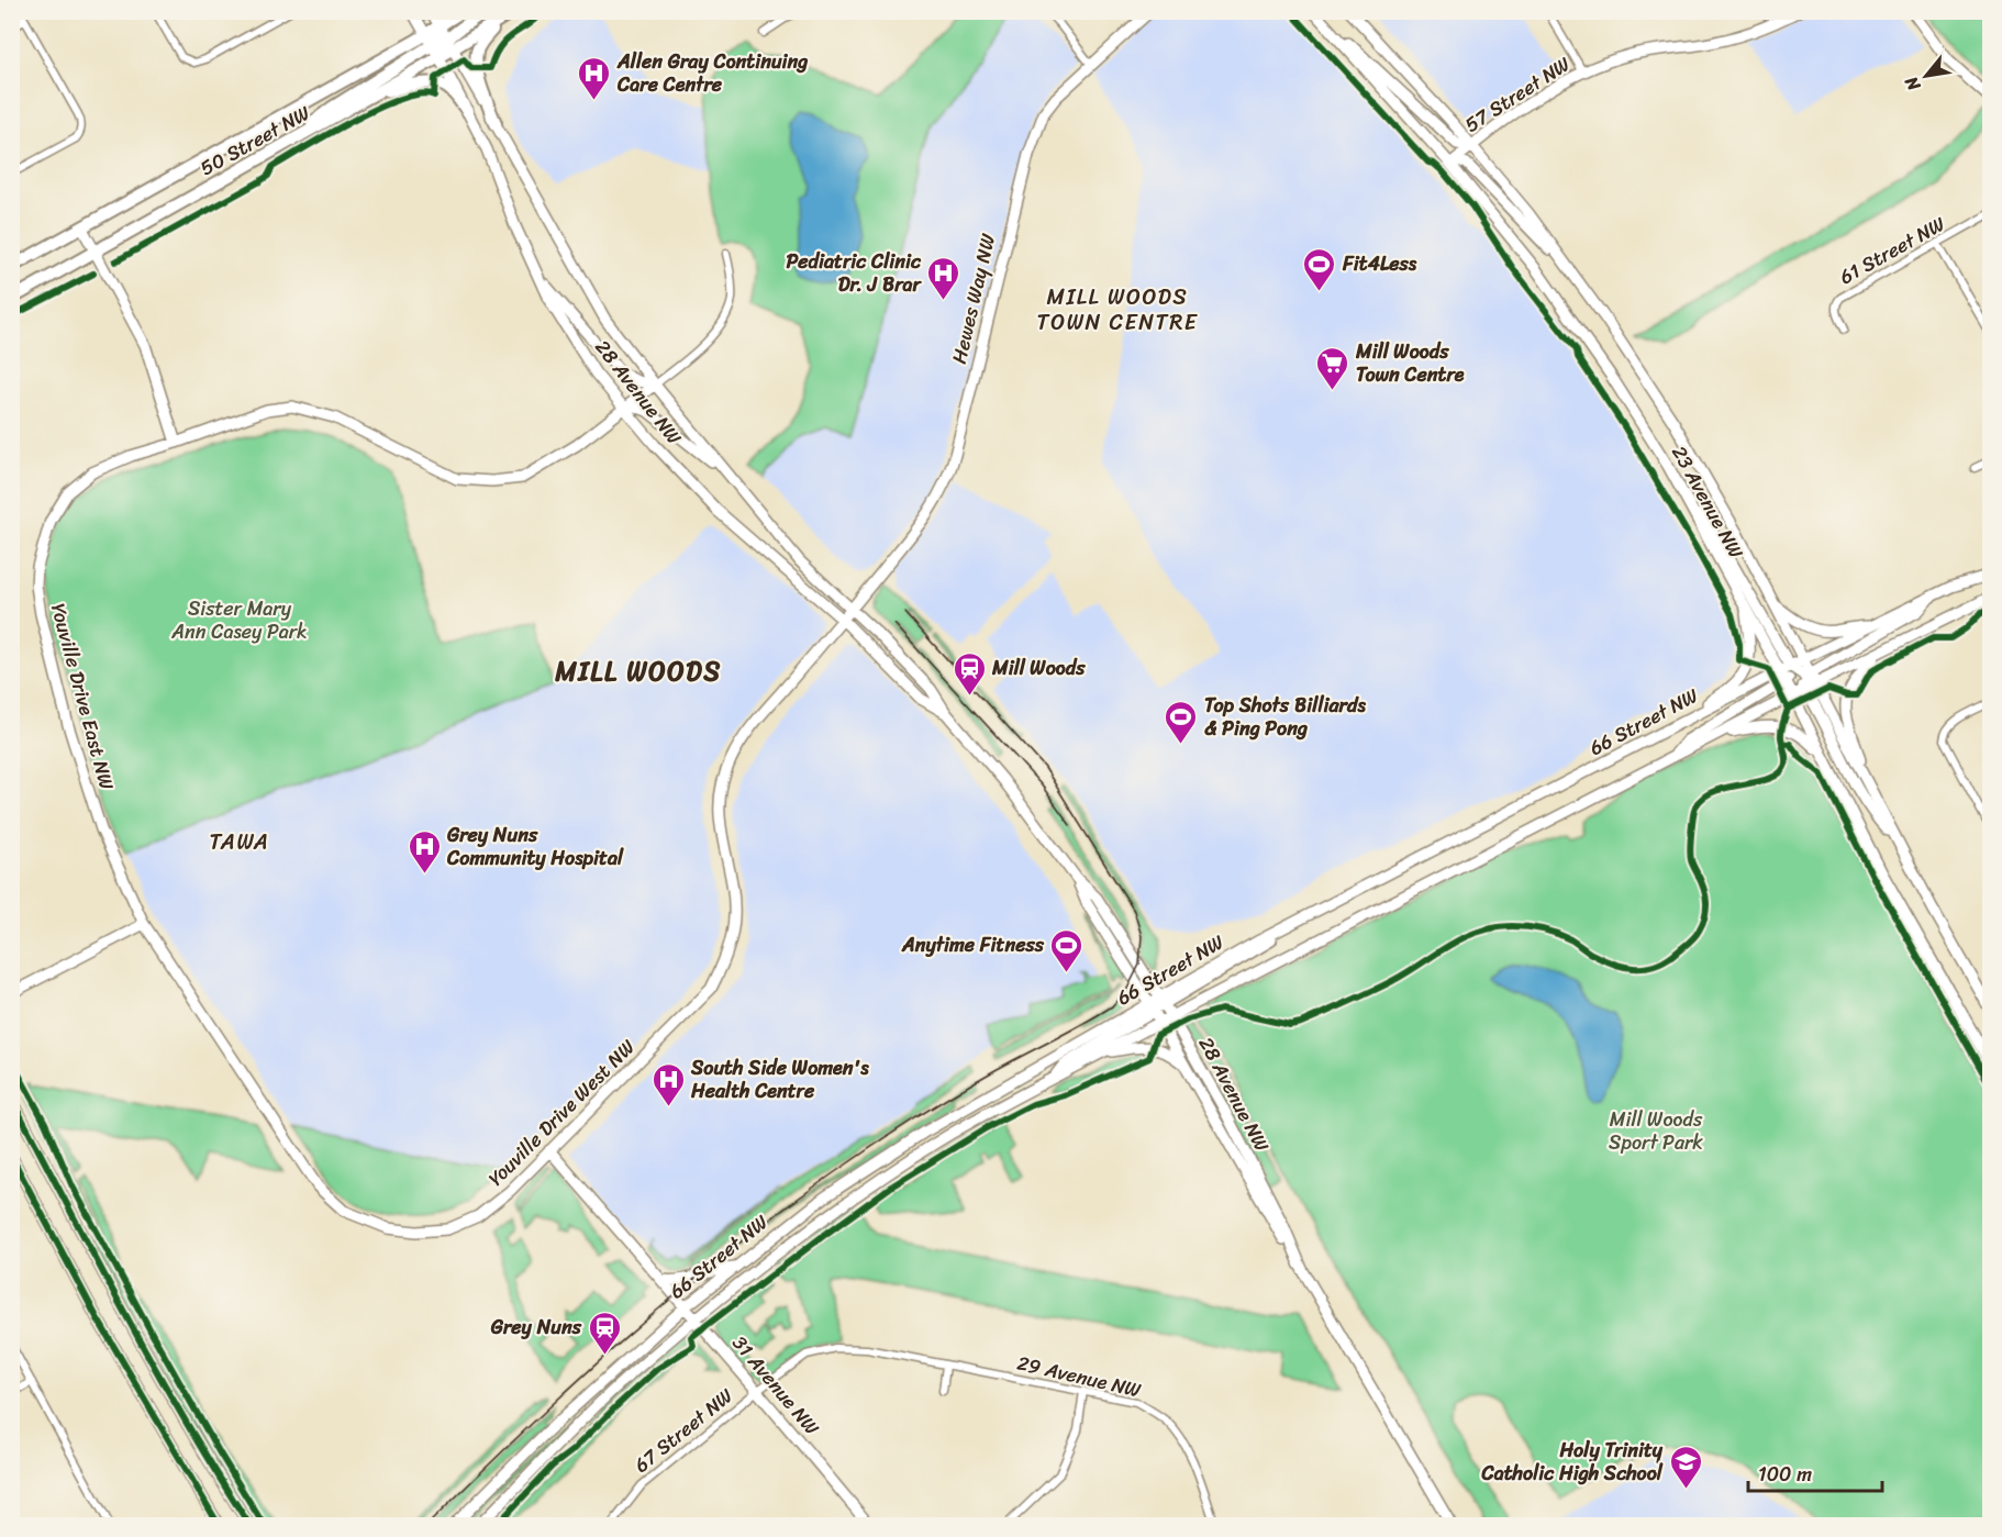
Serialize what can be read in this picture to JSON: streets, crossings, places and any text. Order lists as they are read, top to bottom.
{
  "streets": {
    "main road": [
      "57 Street NW",
      "50 Street NW",
      "Hewes Way NW",
      "28 Avenue NW",
      "23 Avenue NW",
      "Youville Drive East NW",
      "66 Street NW",
      "Youville Drive West NW",
      "31 Avenue NW"
    ],
    "street": ["61 Street NW", "29 Avenue NW", "67 Street NW"]
  },
  "crossings": [
    ["57 Street NW", "23 Avenue NW"],
    ["50 Street NW", "28 Avenue NW"],
    ["Hewes Way NW", "28 Avenue NW"],
    ["Hewes Way NW", "Youville Drive West NW"],
    ["28 Avenue NW", "Youville Drive East NW"],
    ["28 Avenue NW", "66 Street NW"],
    ["28 Avenue NW", "Youville Drive West NW"],
    ["23 Avenue NW", "66 Street NW"],
    ["Youville Drive East NW", "Youville Drive West NW"],
    ["66 Street NW", "31 Avenue NW"],
    ["Youville Drive West NW", "31 Avenue NW"],
    ["29 Avenue NW", "67 Street NW"],
    ["31 Avenue NW", "67 Street NW"]
  ],
  "districts": ["MILL WOODS TOWN CENTRE", "MILL WOODS", "TAWA"],
  "parks": ["Sister Mary Ann Casey Park", "Mill Woods Sport Park"],
  "places": {
    "hospital": [
      "Allen Gray Continuing Care Centre",
      "Pediatric Clinic Dr. J Brar",
      "Grey Nuns Community Hospital",
      "South Side Women's Health Centre"
    ],
    "sports": ["Fit4Less", "Top Shots Billiards & Ping Pong", "Anytime Fitness"],
    "supermarket": ["Mill Woods Town Centre"],
    "station": ["Mill Woods", "Grey Nuns"],
    "school or university": ["Holy Trinity Catholic High School"]
  },
  "scale_bar": "100 m",
  "north": "bottom left"
}
